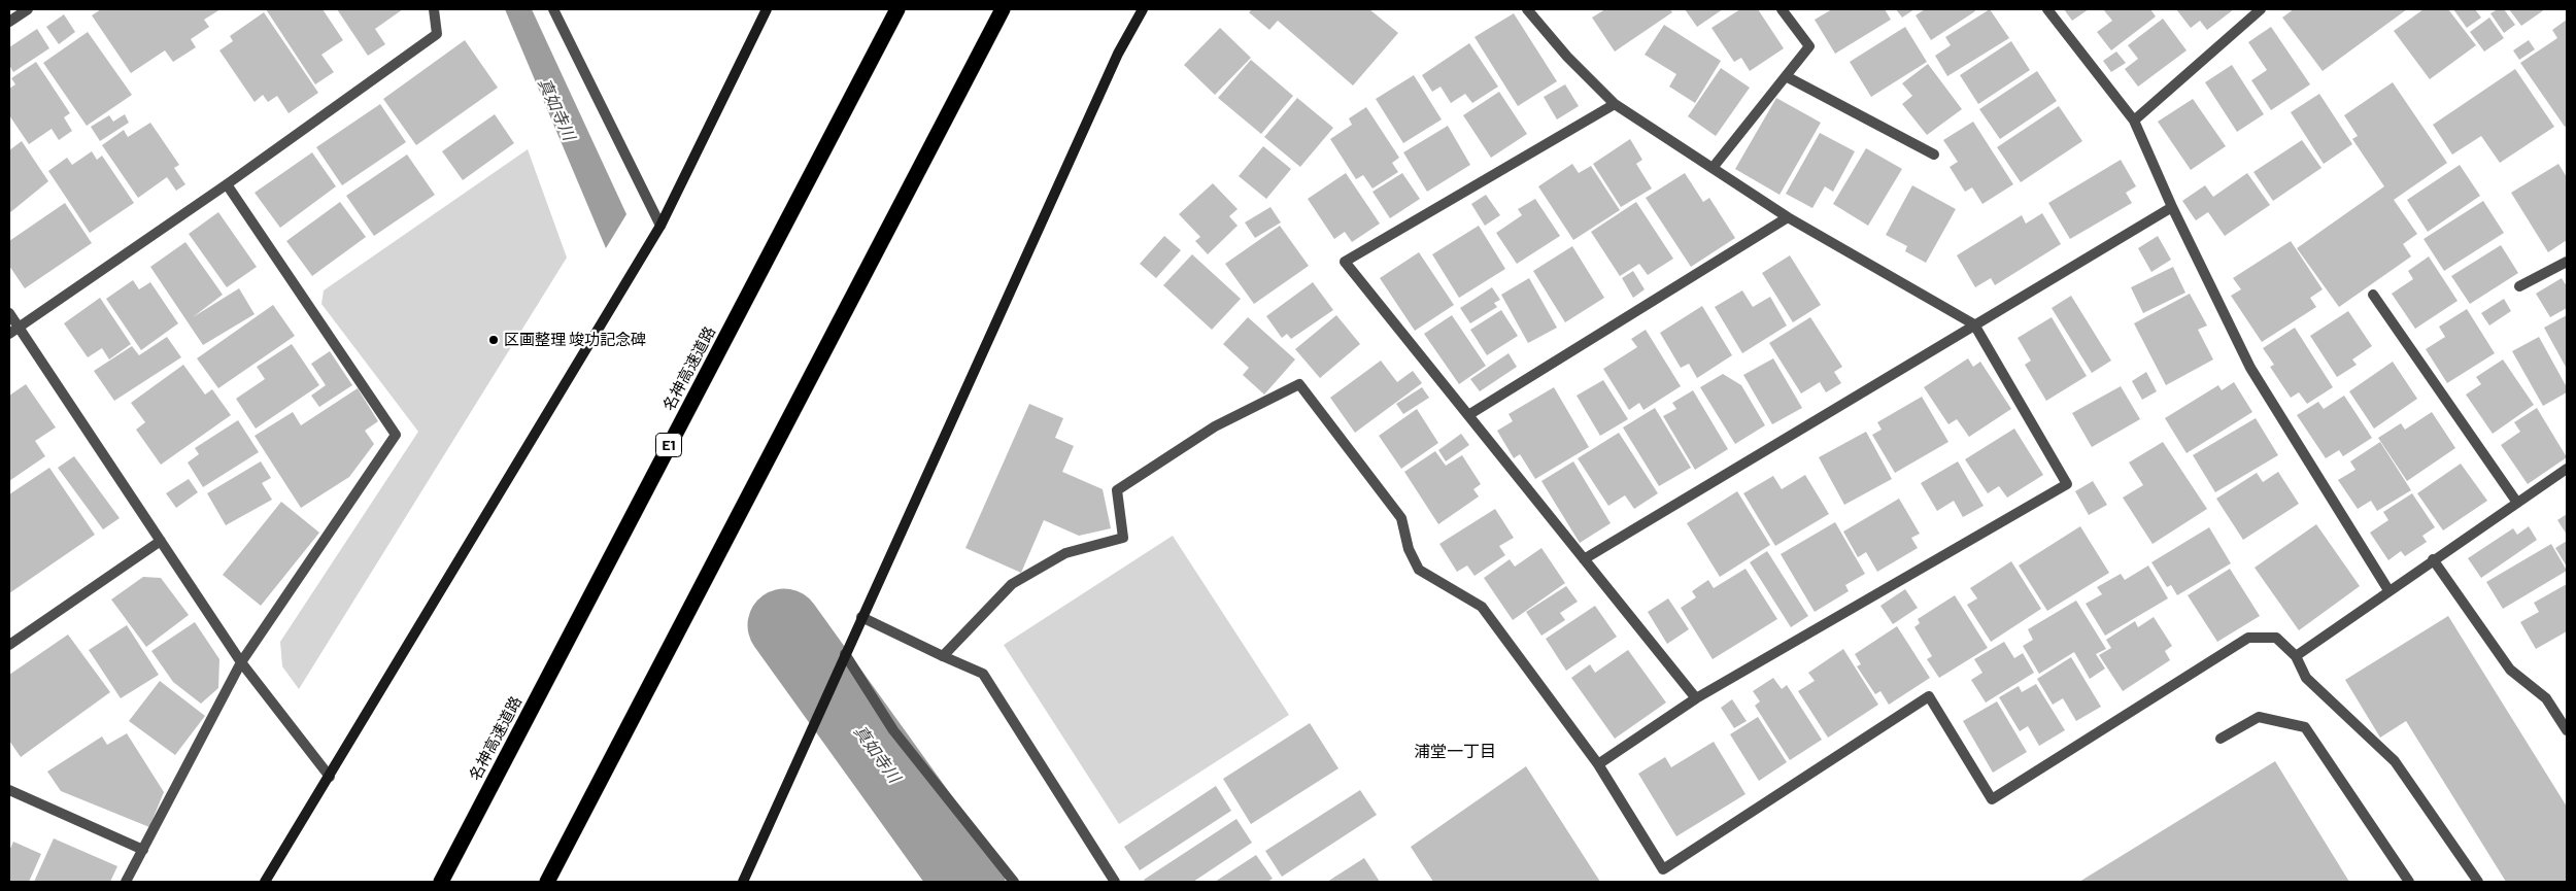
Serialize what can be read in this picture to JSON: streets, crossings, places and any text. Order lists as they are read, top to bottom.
{
  "streets": {
    "highway": ["名神高速道路", "E1"]
  },
  "districts": ["浦堂一丁目"],
  "water": ["真如寺川"],
  "places": ["区画整理 竣功記念碑"]
}
